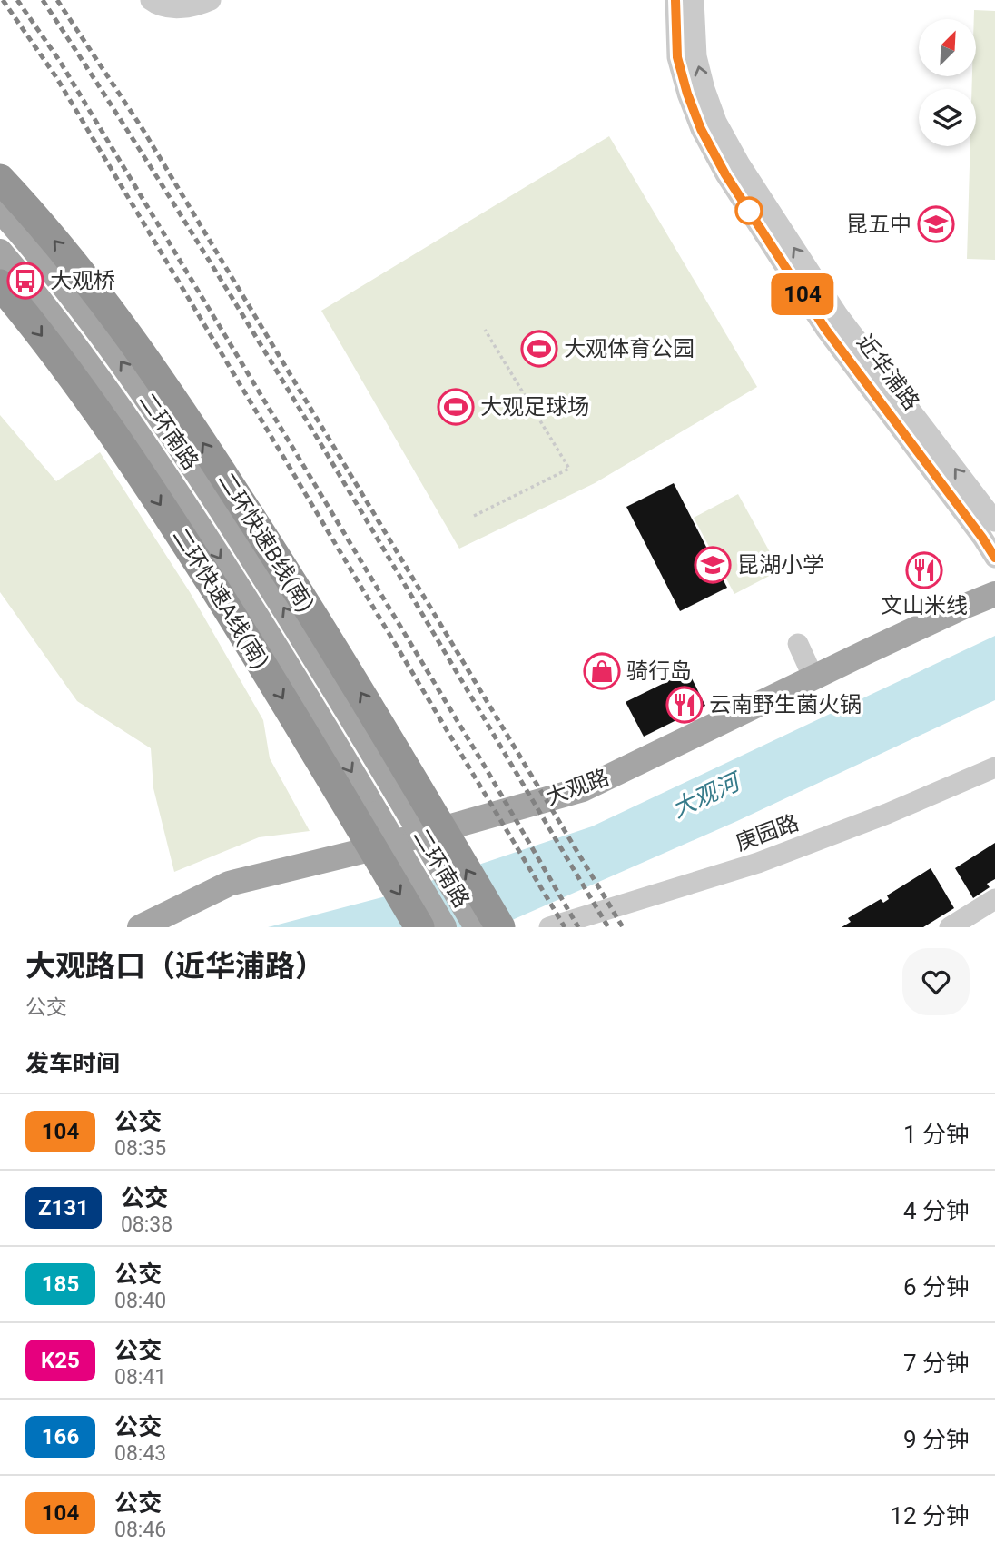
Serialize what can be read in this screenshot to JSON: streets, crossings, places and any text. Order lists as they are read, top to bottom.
{
  "streets": {
    "highway": ["二环快速B线(南)", "二环快速A线(南)"],
    "main road": ["二环南路", "大观路"],
    "street": ["近华浦路", "庚园路"]
  },
  "one_way": ["二环快速B线(南)", "二环快速A线(南)"],
  "water": ["大观河"],
  "places": {
    "school or university": ["昆五中", "昆湖小学"],
    "bus stop": ["大观桥"],
    "sports": ["大观体育公园", "大观足球场"],
    "restaurant": ["文山米线", "云南野生菌火锅"],
    "shop": ["骑行岛"]
  },
  "lines": ["bus line 104"],
  "north": "top right",
  "page": {
    "on_map": "104",
    "heading": [
      ["大观路口（近华浦路）", "公交"],
      "发车时间"
    ],
    "list": [
      {
        "mark": "104",
        "name": "公交",
        "note": "08:35",
        "value": "1 分钟"
      },
      {
        "mark": "Z131",
        "name": "公交",
        "note": "08:38",
        "value": "4 分钟"
      },
      {
        "mark": "185",
        "name": "公交",
        "note": "08:40",
        "value": "6 分钟"
      },
      {
        "mark": "K25",
        "name": "公交",
        "note": "08:41",
        "value": "7 分钟"
      },
      {
        "mark": "166",
        "name": "公交",
        "note": "08:43",
        "value": "9 分钟"
      },
      {
        "mark": "104",
        "name": "公交",
        "note": "08:46",
        "value": "12 分钟"
      }
    ]
  }
}
